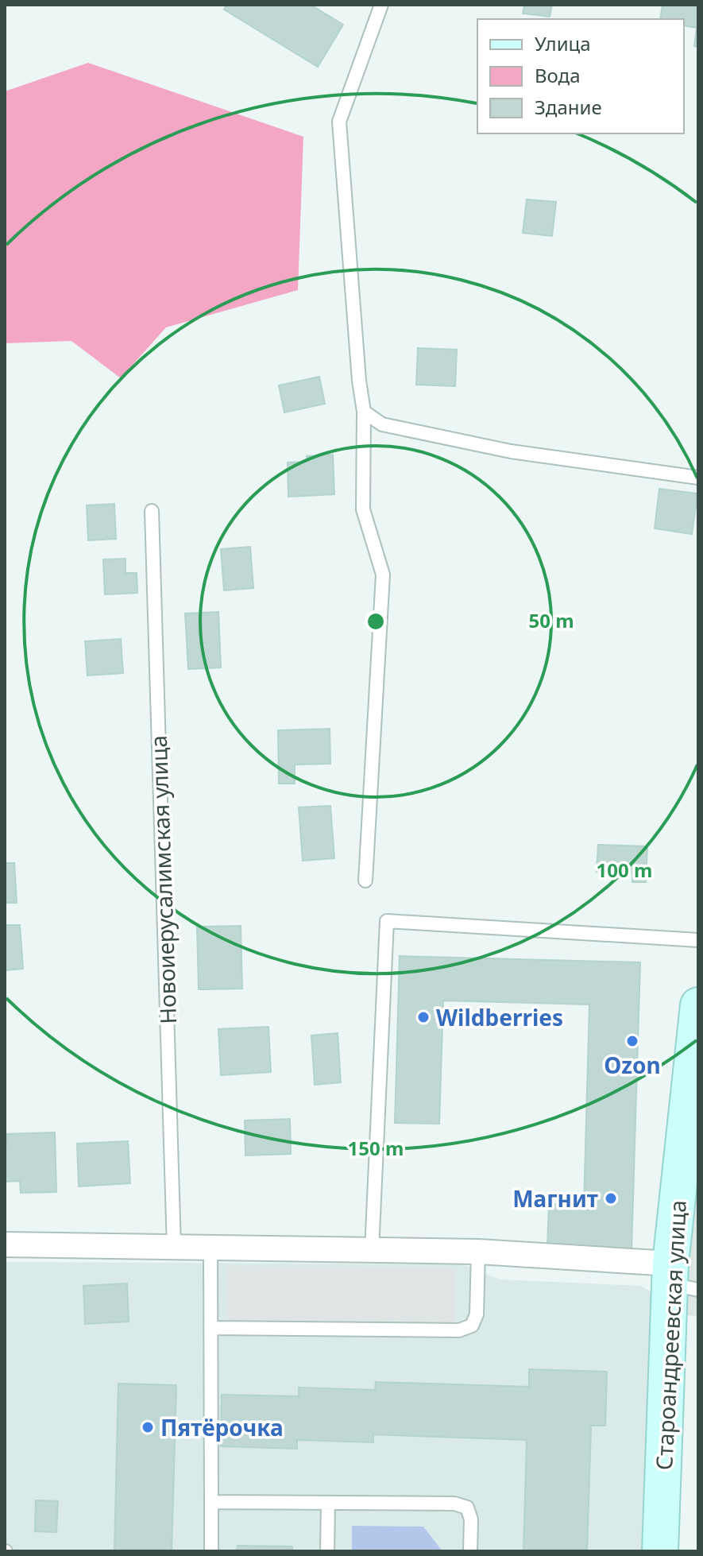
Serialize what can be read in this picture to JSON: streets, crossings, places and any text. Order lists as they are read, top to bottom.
{
  "streets": {
    "street": ["Староандреевская улица"],
    "lane": ["Новоиерусалимская улица"]
  },
  "places": [
    "Wildberries",
    "Ozon",
    "Магнит",
    "Пятёрочка"
  ],
  "legend": ["Улица", "Вода", "Здание"],
  "rings": ["50 m", "100 m", "150 m"]
}
